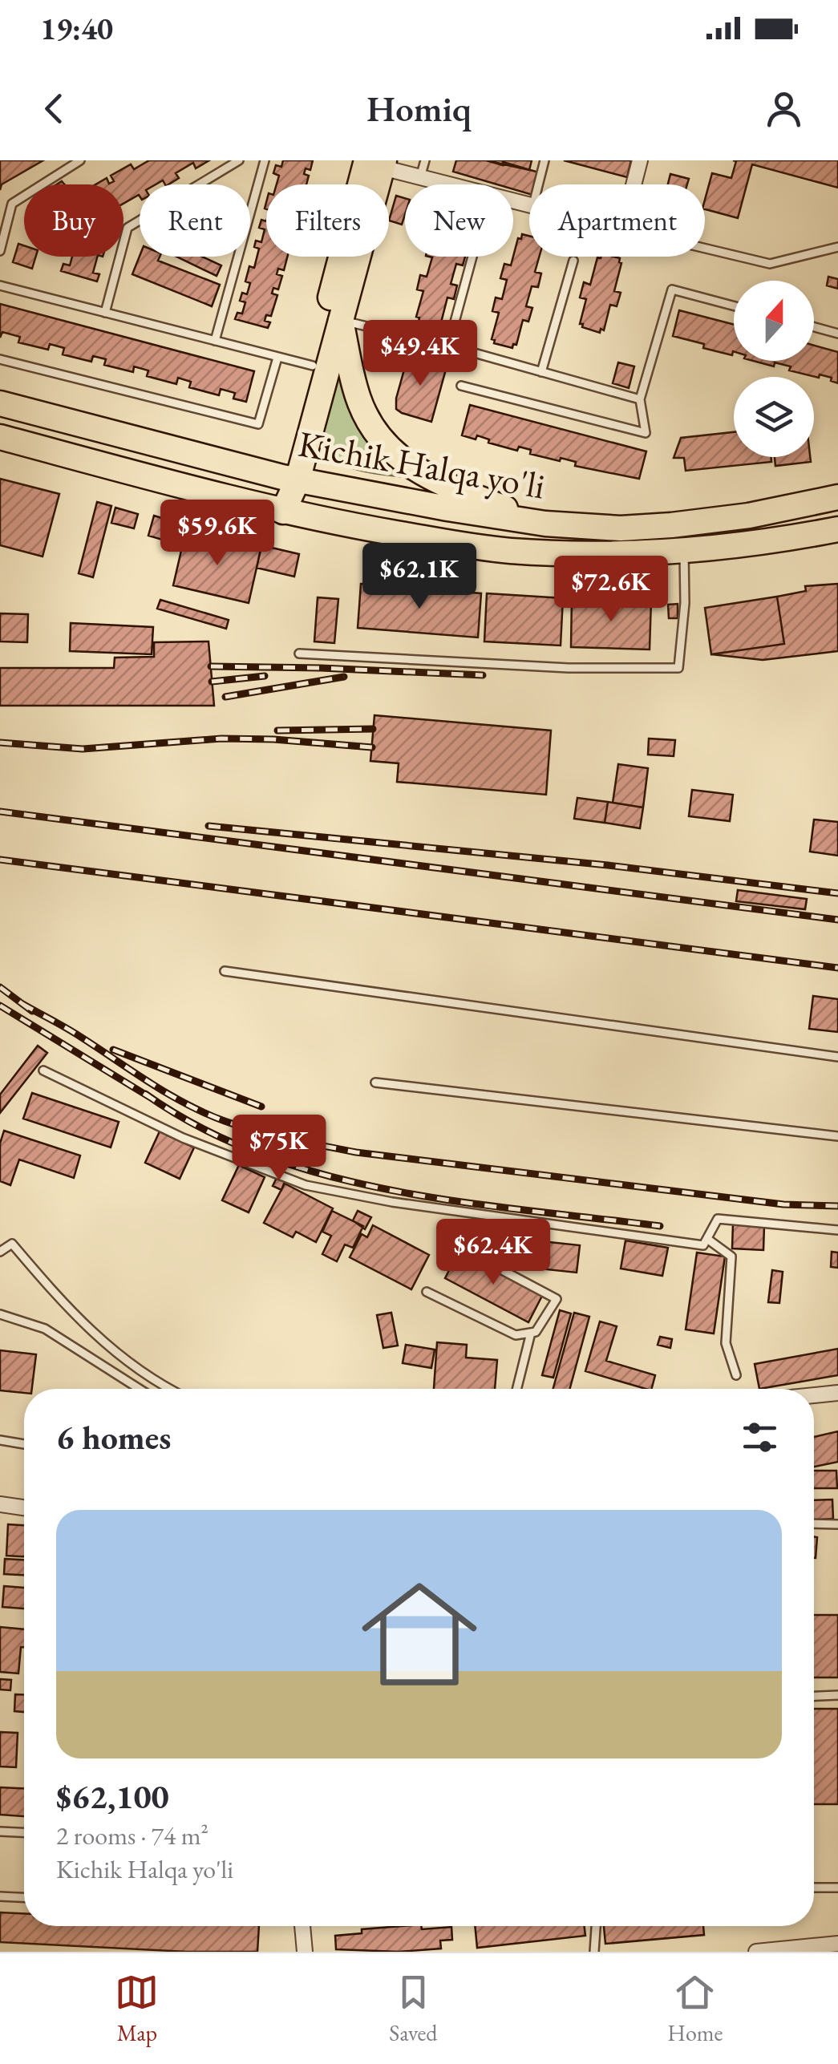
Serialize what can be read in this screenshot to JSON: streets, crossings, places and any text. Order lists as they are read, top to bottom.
{
  "streets": {
    "main road": ["Kichik Halqa yo'li"]
  },
  "north": "top",
  "page": {
    "status": "19:40",
    "header": "Homiq",
    "chip": [
      "Buy",
      "Rent",
      "Filters",
      "New",
      "Apartment"
    ],
    "price": [
      "$49.4K",
      "$59.6K",
      "$62.1K",
      "$72.6K",
      "$75K",
      "$62.4K"
    ],
    "heading": "6 homes",
    "list": [
      {
        "name": "$62,100",
        "note": "2 rooms · 74 m² · Kichik Halqa yo'li"
      }
    ],
    "tabs": ["Map", "Saved", "Home"]
  }
}
